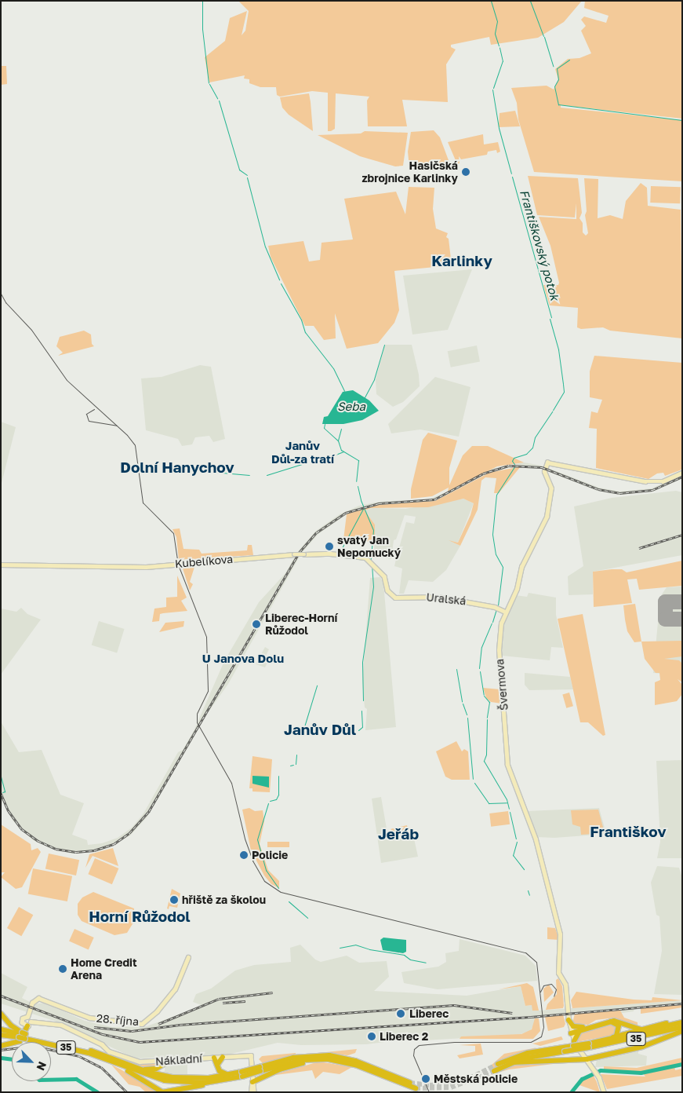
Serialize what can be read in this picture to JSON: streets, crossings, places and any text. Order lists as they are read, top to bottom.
{
  "streets": {
    "highway": ["35"],
    "street": [
      "Kubelíkova",
      "Uralská",
      "Švermova",
      "28. října",
      "Nákladní"
    ]
  },
  "crossings": [
    ["Kubelíkova", "Uralská"],
    ["Uralská", "Švermova"]
  ],
  "districts": [
    "Karlinky",
    "Janův Důl-za tratí",
    "Dolní Hanychov",
    "U Janova Dolu",
    "Janův Důl",
    "Františkov",
    "Jeřáb",
    "Horní Růžodol"
  ],
  "water": ["Františkovský potok", "Seba"],
  "places": [
    "Hasičská zbrojnice Karlinky",
    "svatý Jan Nepomucký",
    "Liberec-Horní Růžodol",
    "Policie",
    "hřiště za školou",
    "Home Credit Arena",
    "Liberec",
    "Liberec 2",
    "Městská policie"
  ],
  "north": "bottom right"
}
